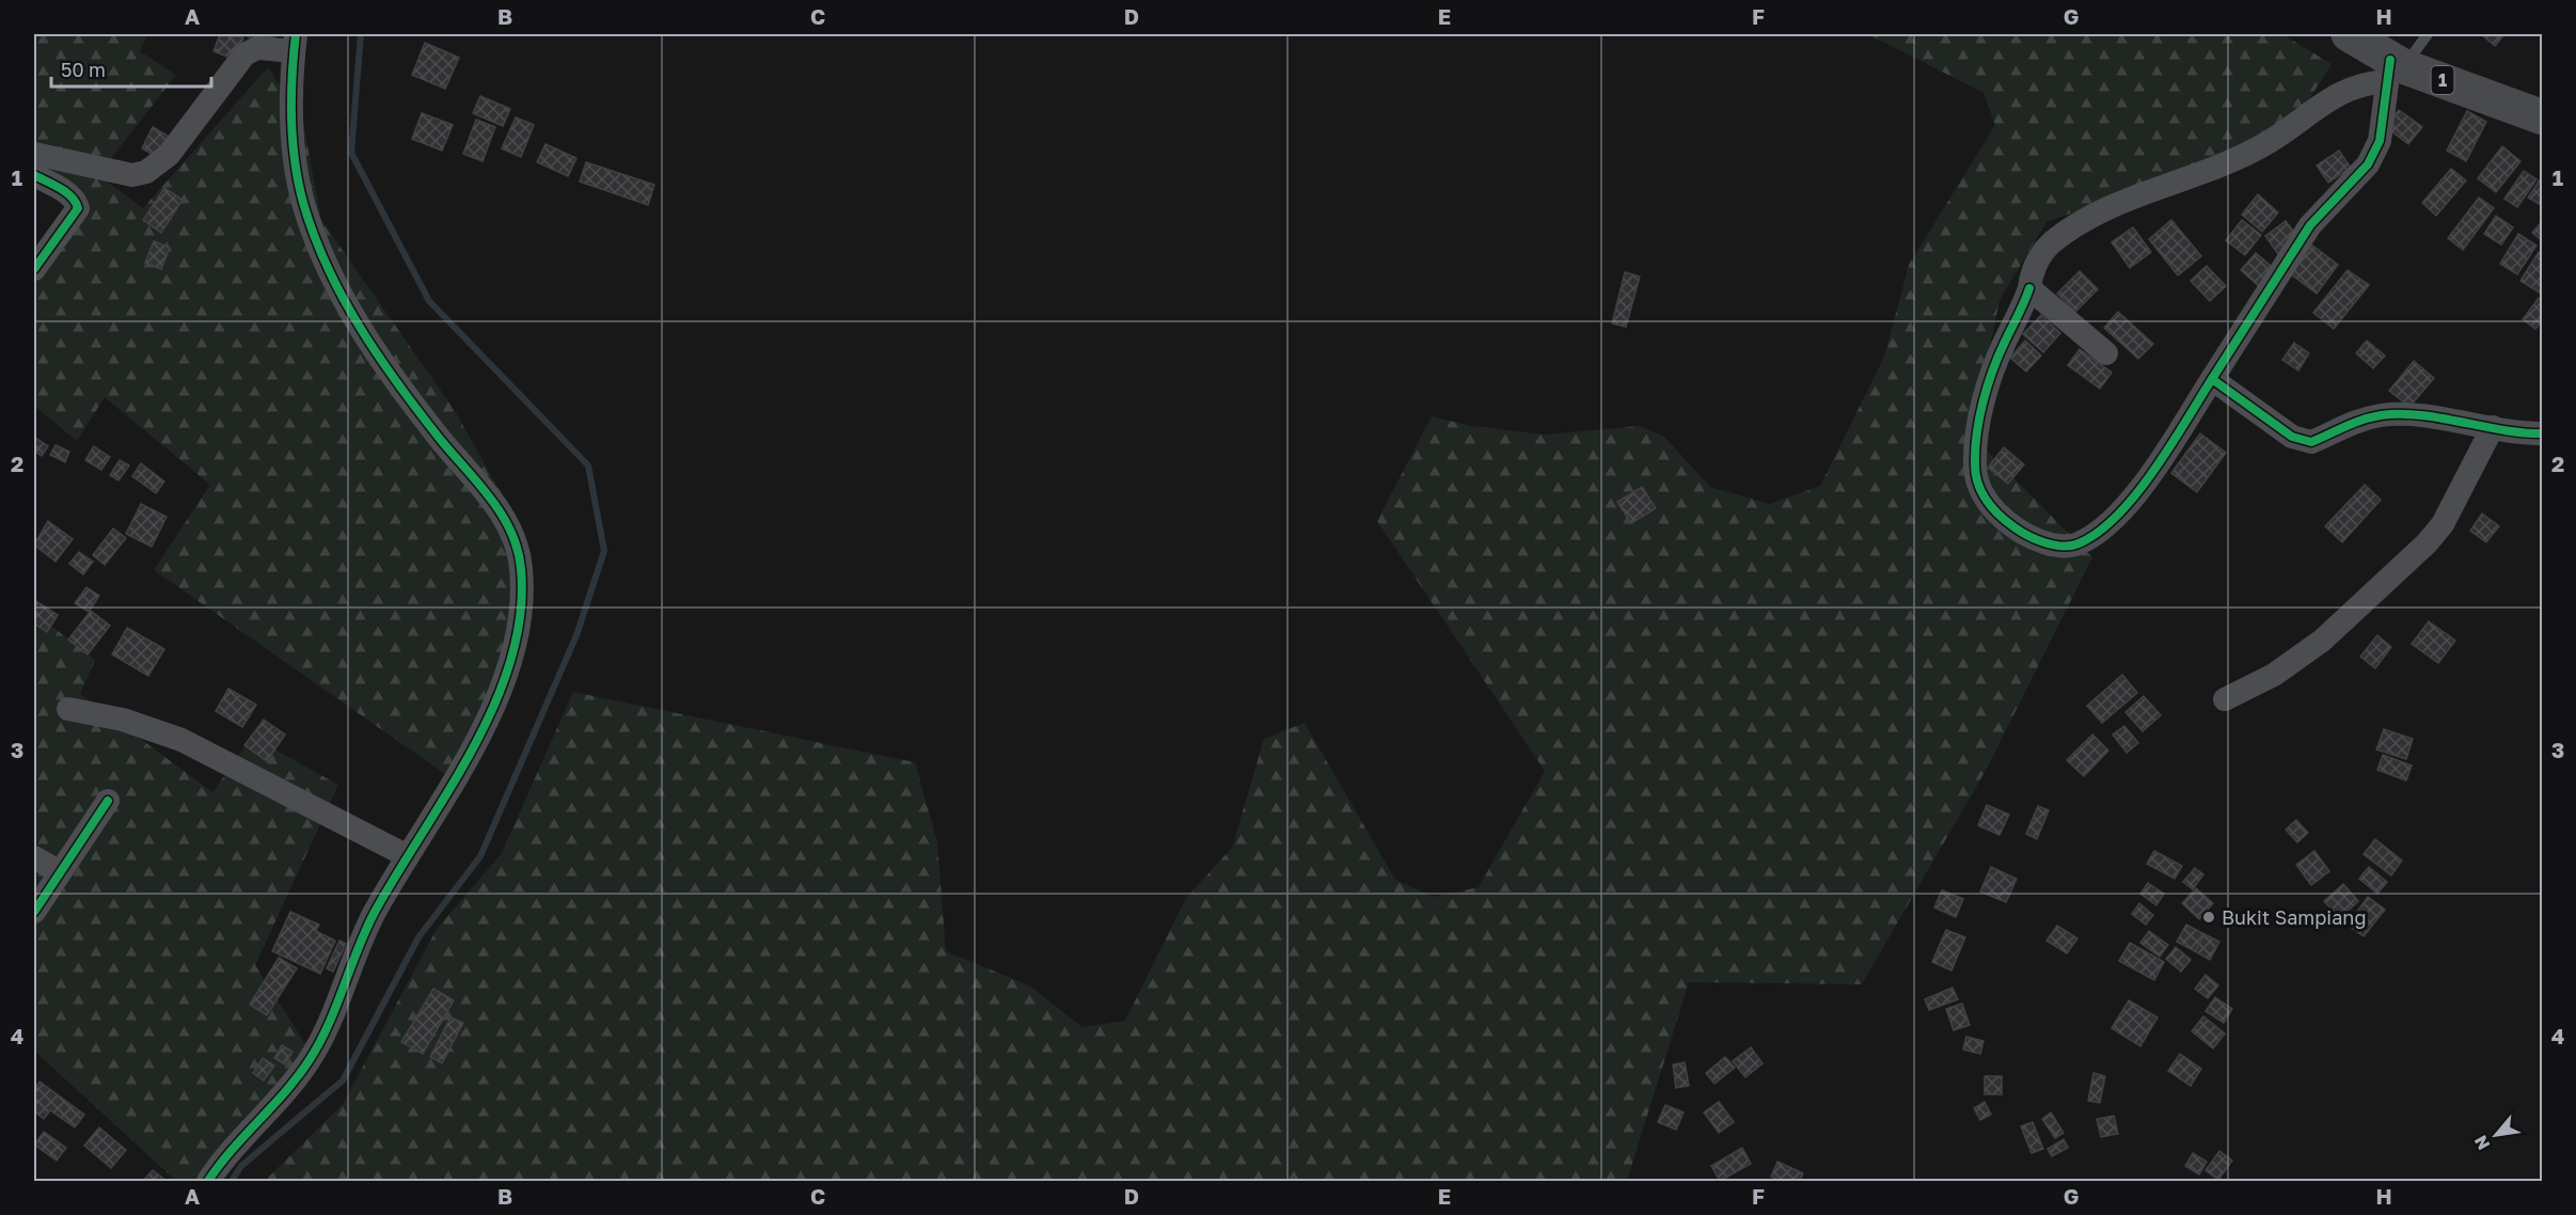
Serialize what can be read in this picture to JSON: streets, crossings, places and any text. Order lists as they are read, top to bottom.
{
  "streets": {
    "highway": ["1"]
  },
  "places": ["Bukit Sampiang"],
  "scale_bar": "50 m",
  "north": "bottom left",
  "grid": {
    "columns": [
      "A",
      "B",
      "C",
      "D",
      "E",
      "F",
      "G",
      "H"
    ],
    "rows": [
      "1",
      "2",
      "3",
      "4"
    ]
  }
}
